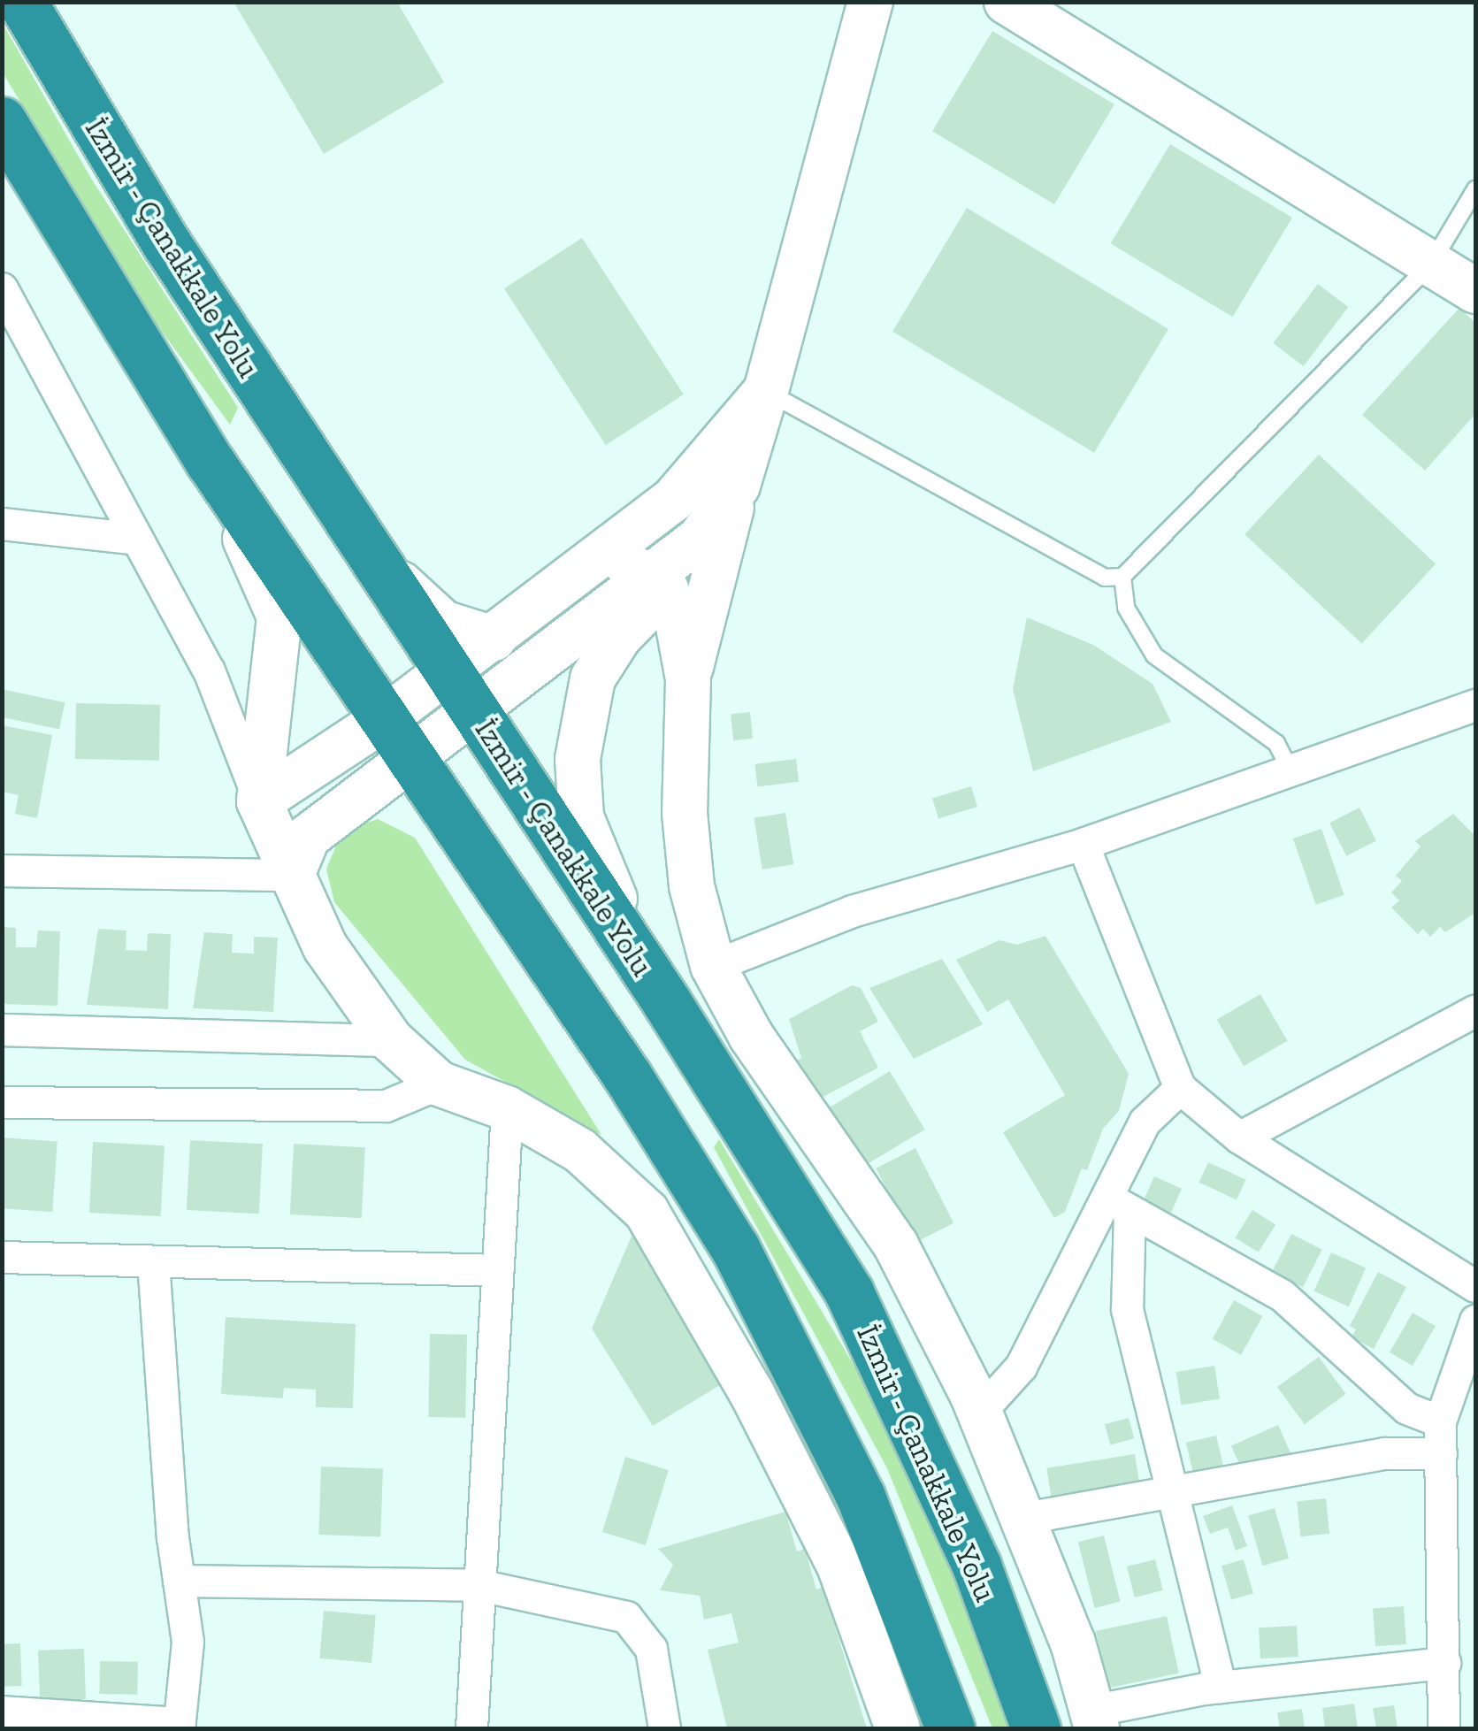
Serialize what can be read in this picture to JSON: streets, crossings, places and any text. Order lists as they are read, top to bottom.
{
  "streets": {
    "highway": ["İzmir - Çanakkale Yolu"]
  }
}
